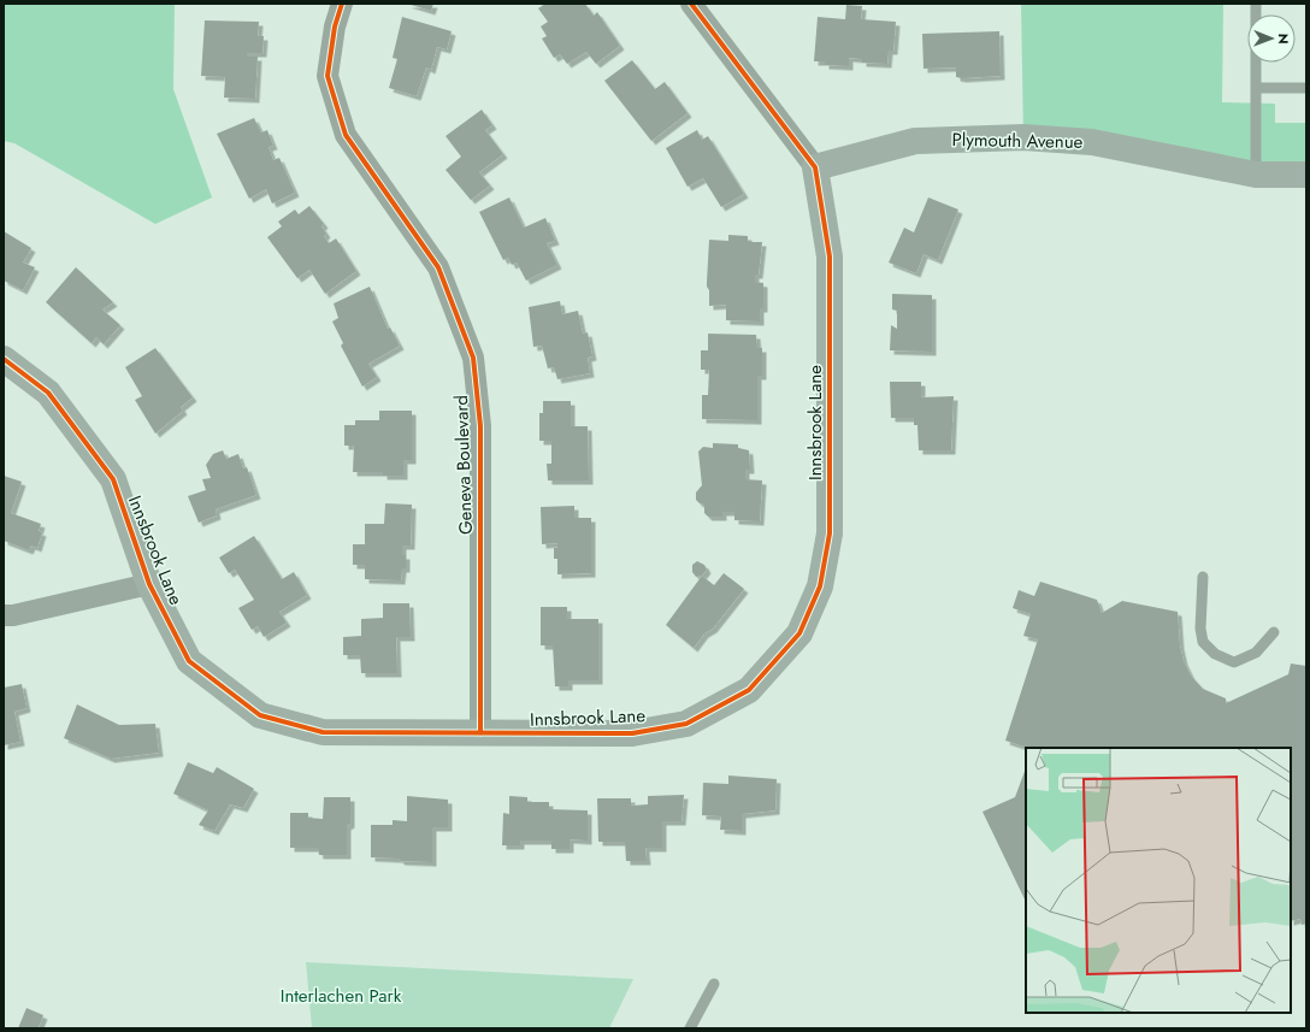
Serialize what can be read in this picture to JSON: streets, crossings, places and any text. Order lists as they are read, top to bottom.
{
  "streets": {
    "street": ["Plymouth Avenue", "Innsbrook Lane", "Geneva Boulevard"]
  },
  "crossings": [
    ["Plymouth Avenue", "Innsbrook Lane"],
    ["Innsbrook Lane", "Geneva Boulevard"]
  ],
  "parks": ["Interlachen Park"],
  "north": "right"
}
